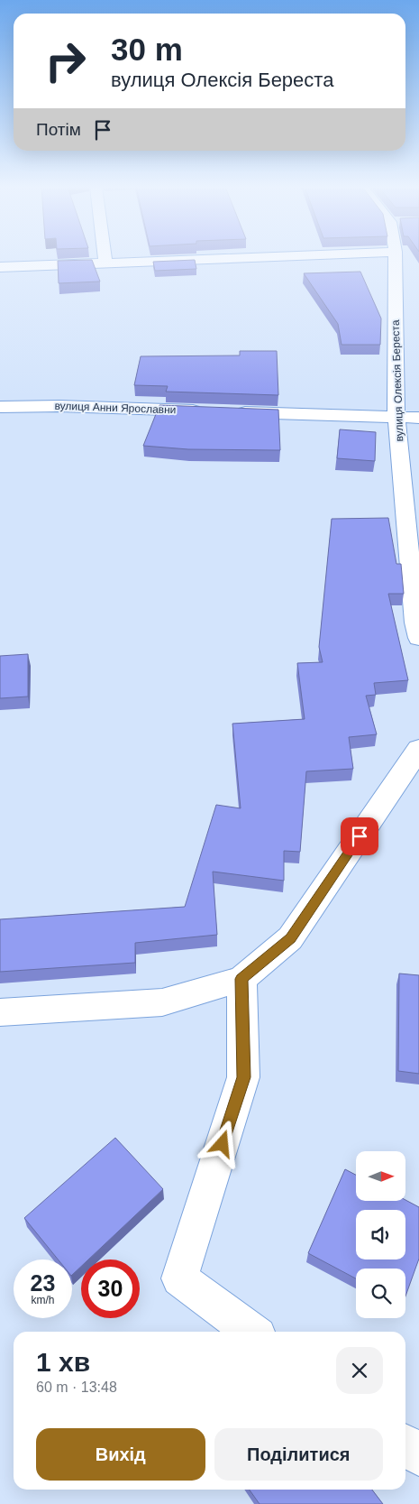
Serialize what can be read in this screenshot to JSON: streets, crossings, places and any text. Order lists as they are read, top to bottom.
{
  "streets": {
    "street": ["вулиця Олексія Береста", "вулиця Анни Ярославни"]
  },
  "north": "right",
  "page": {
    "turn": ["30 m", "вулиця Олексія Береста"],
    "then": "Потім",
    "speed": "23 km/h",
    "limit": "30",
    "heading": ["1 хв", "60 m · 13:48"],
    "buttons": ["Вихід", "Поділитися"]
  }
}
